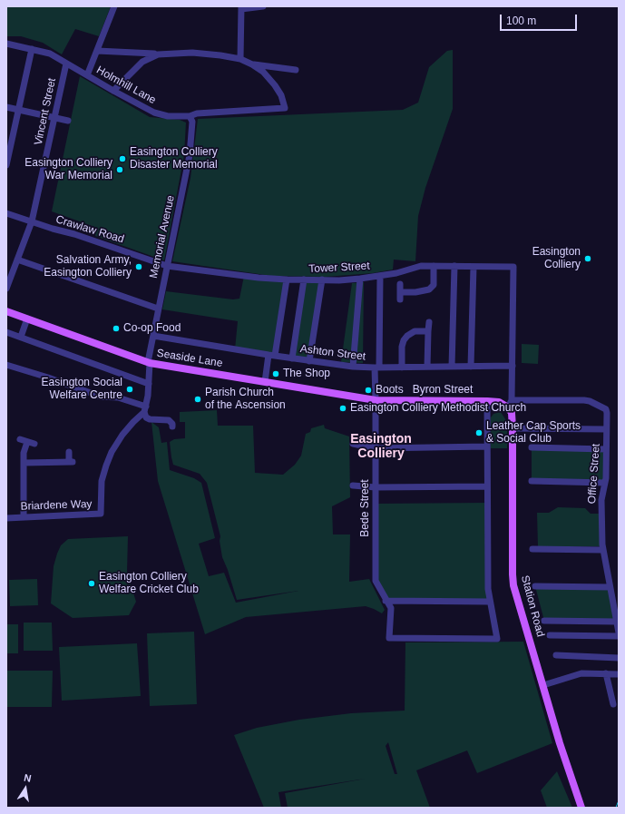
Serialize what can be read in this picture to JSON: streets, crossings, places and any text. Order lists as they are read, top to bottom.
{
  "streets": {
    "main road": ["Seaside Lane", "Byron Street", "Station Road"],
    "street": [
      "Holmhill Lane",
      "Vincent Street",
      "Crawlaw Road",
      "Memorial Avenue",
      "Tower Street",
      "Ashton Street",
      "Office Street",
      "Briardene Way",
      "Bede Street"
    ]
  },
  "crossings": [
    ["Holmhill Lane", "Vincent Street"],
    ["Holmhill Lane", "Memorial Avenue"],
    ["Vincent Street", "Crawlaw Road"],
    ["Crawlaw Road", "Memorial Avenue"],
    ["Crawlaw Road", "Tower Street"],
    ["Memorial Avenue", "Tower Street"],
    ["Memorial Avenue", "Ashton Street"],
    ["Memorial Avenue", "Seaside Lane"],
    ["Memorial Avenue", "Briardene Way"],
    ["Tower Street", "Ashton Street"],
    ["Tower Street", "Bede Street"],
    ["Ashton Street", "Bede Street"],
    ["Seaside Lane", "Byron Street"],
    ["Seaside Lane", "Bede Street"],
    ["Byron Street", "Office Street"],
    ["Byron Street", "Bede Street"],
    ["Byron Street", "Station Road"],
    ["Office Street", "Station Road"]
  ],
  "districts": ["Easington Colliery"],
  "places": [
    "Easington Colliery Disaster Memorial",
    "Easington Colliery War Memorial",
    "Easington Colliery",
    "Salvation Army, Easington Colliery",
    "Co-op Food",
    "The Shop",
    "Easington Social Welfare Centre",
    "Boots",
    "Parish Church of the Ascension",
    "Easington Colliery Methodist Church",
    "Leather Cap Sports & Social Club",
    "Easington Colliery Welfare Cricket Club"
  ],
  "scale_bar": "100 m",
  "north": "top"
}
